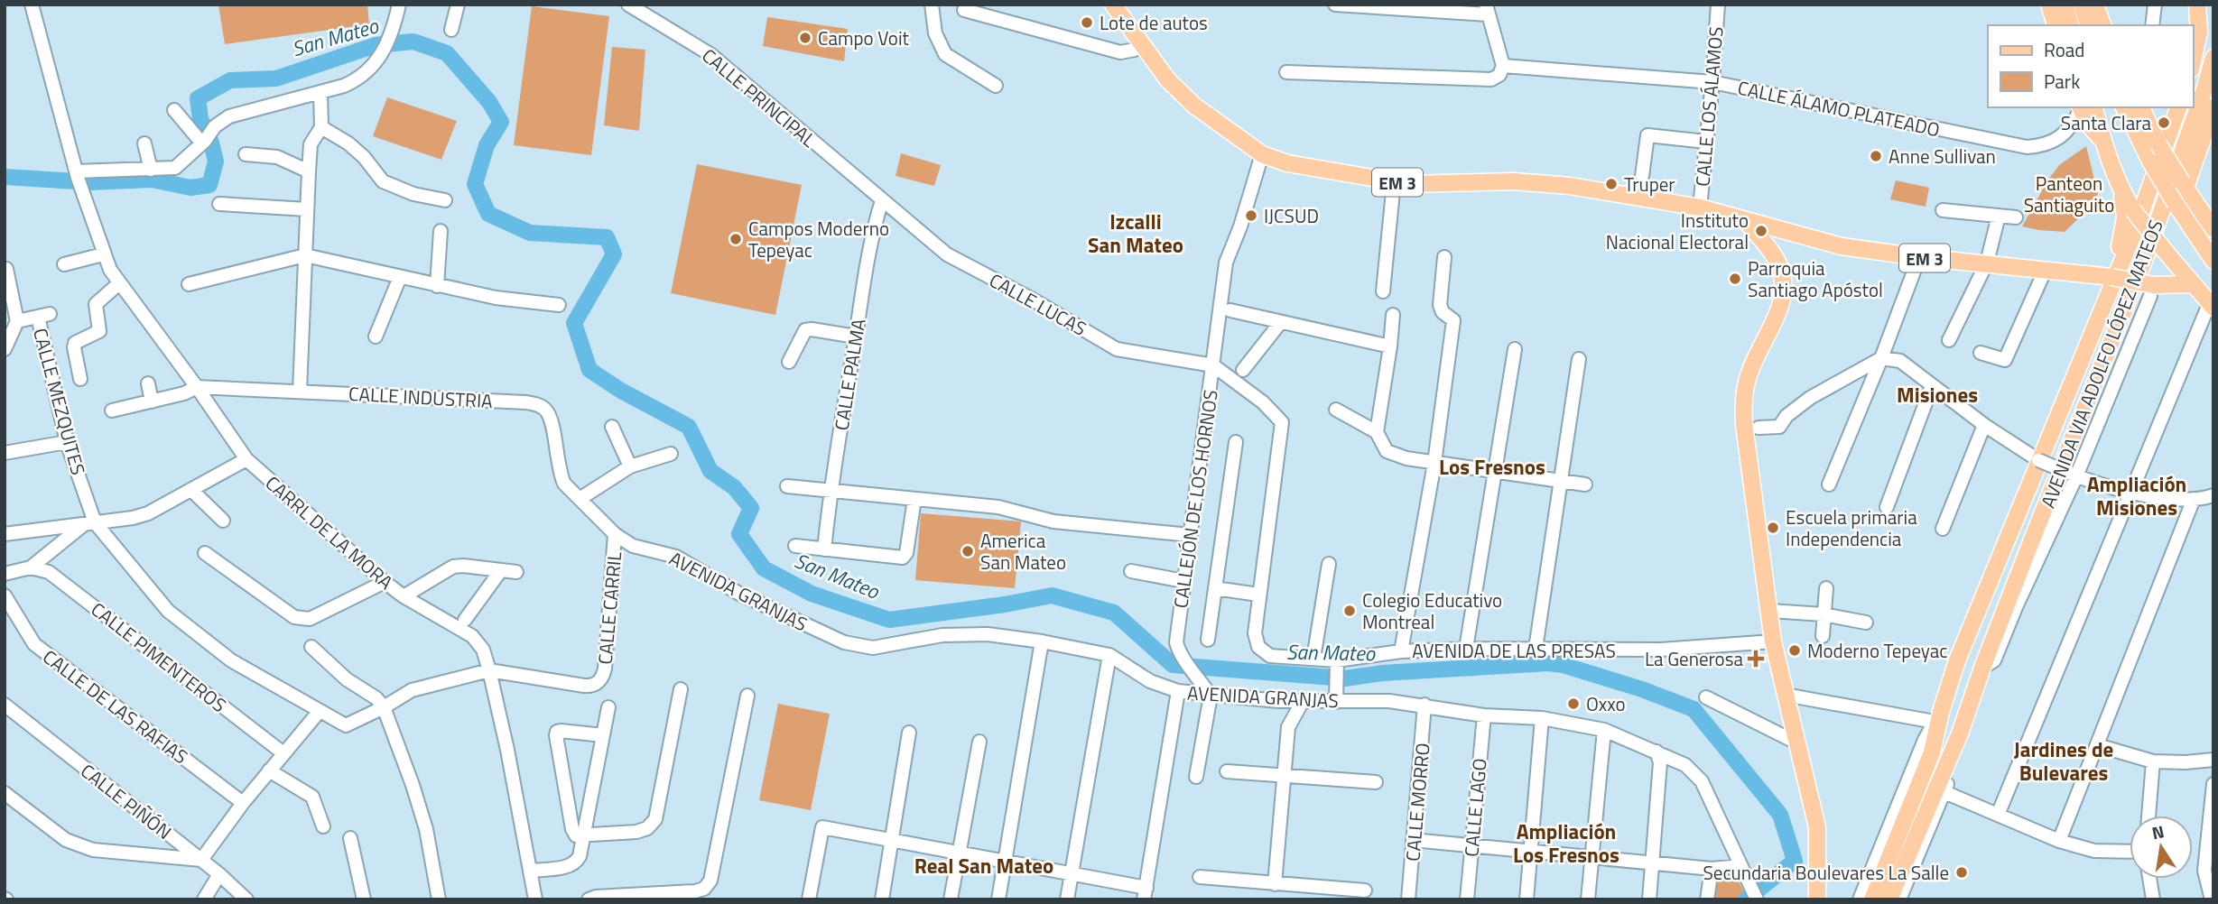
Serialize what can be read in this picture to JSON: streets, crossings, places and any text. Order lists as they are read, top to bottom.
{
  "streets": {
    "main road": ["EM 3", "AVENIDA VIA ADOLFO LÓPEZ MATEOS"],
    "street": [
      "CALLE PRINCIPAL",
      "CALLE LOS ÁLAMOS",
      "CALLE ÁLAMO PLATEADO",
      "CALLE LUCAS",
      "CALLE PALMA",
      "CALLE INDUSTRIA",
      "CALLE MEZQUITES",
      "CALLEJÓN DE LOS HORNOS",
      "CARRL DE LA MORA",
      "AVENIDA GRANJAS",
      "CALLE CARRIL",
      "AVENIDA DE LAS PRESAS",
      "CALLE PIMENTEROS",
      "CALLE DE LAS RAFIAS",
      "CALLE PIÑÓN",
      "CALLE MORRO",
      "CALLE LAGO"
    ]
  },
  "crossings": [
    ["CALLE PRINCIPAL", "CALLE LUCAS"],
    ["CALLE PRINCIPAL", "CALLE PALMA"],
    ["CALLE LOS ÁLAMOS", "CALLE ÁLAMO PLATEADO"],
    ["CALLE LOS ÁLAMOS", "EM 3"],
    ["EM 3", "AVENIDA VIA ADOLFO LÓPEZ MATEOS"],
    ["EM 3", "CALLEJÓN DE LOS HORNOS"],
    ["CALLE LUCAS", "CALLE PALMA"],
    ["CALLE LUCAS", "CALLEJÓN DE LOS HORNOS"],
    ["CALLE INDUSTRIA", "CARRL DE LA MORA"],
    ["CALLE INDUSTRIA", "AVENIDA GRANJAS"],
    ["CALLEJÓN DE LOS HORNOS", "AVENIDA GRANJAS"],
    ["CARRL DE LA MORA", "CALLE CARRIL"],
    ["AVENIDA GRANJAS", "CALLE CARRIL"],
    ["AVENIDA GRANJAS", "CALLE MORRO"],
    ["AVENIDA GRANJAS", "CALLE LAGO"]
  ],
  "districts": [
    "Izcalli San Mateo",
    "Misiones",
    "Los Fresnos",
    "Ampliación Misiones",
    "Jardines de Bulevares",
    "Ampliación Los Fresnos",
    "Real San Mateo"
  ],
  "water": ["San Mateo"],
  "parks": ["Panteon Santiaguito"],
  "places": {
    "other": [
      "Lote de autos",
      "Campo Voit",
      "Santa Clara",
      "Anne Sullivan",
      "Truper",
      "IJCSUD",
      "Instituto Nacional Electoral",
      "Campos Moderno Tepeyac",
      "Parroquia Santiago Apóstol",
      "Escuela primaria Independencia",
      "America San Mateo",
      "Colegio Educativo Montreal",
      "Moderno Tepeyac",
      "Oxxo",
      "Secundaria Boulevares La Salle"
    ],
    "health": ["La Generosa"]
  },
  "legend": ["Road", "Park"],
  "north": "top"
}
